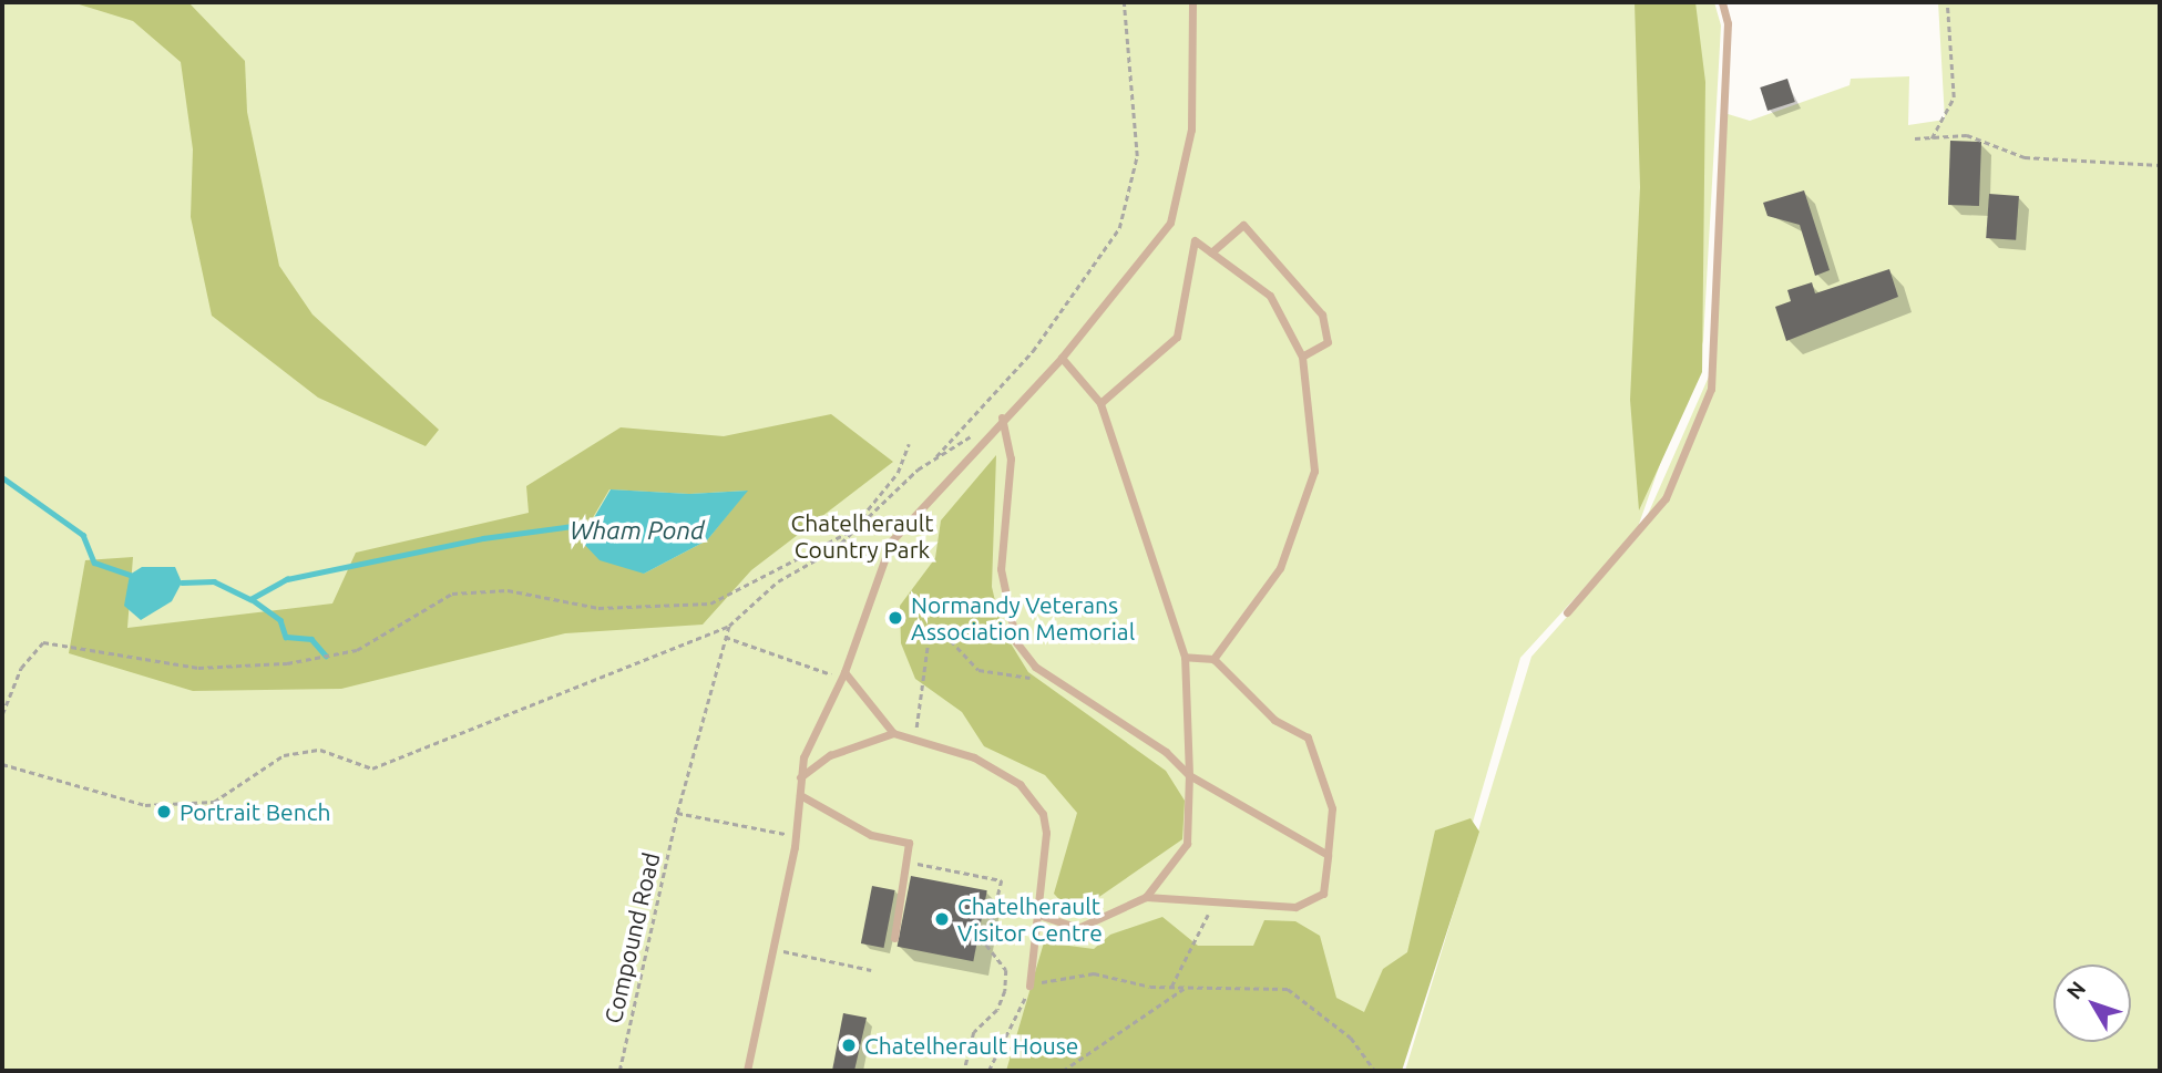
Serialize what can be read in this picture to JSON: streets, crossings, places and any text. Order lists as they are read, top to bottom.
{
  "streets": {
    "path": ["Compound Road"]
  },
  "water": ["Wham Pond"],
  "parks": ["Chatelherault Country Park"],
  "places": [
    "Normandy Veterans Association Memorial",
    "Portrait Bench",
    "Chatelherault Visitor Centre",
    "Chatelherault House"
  ],
  "north": "top left"
}
